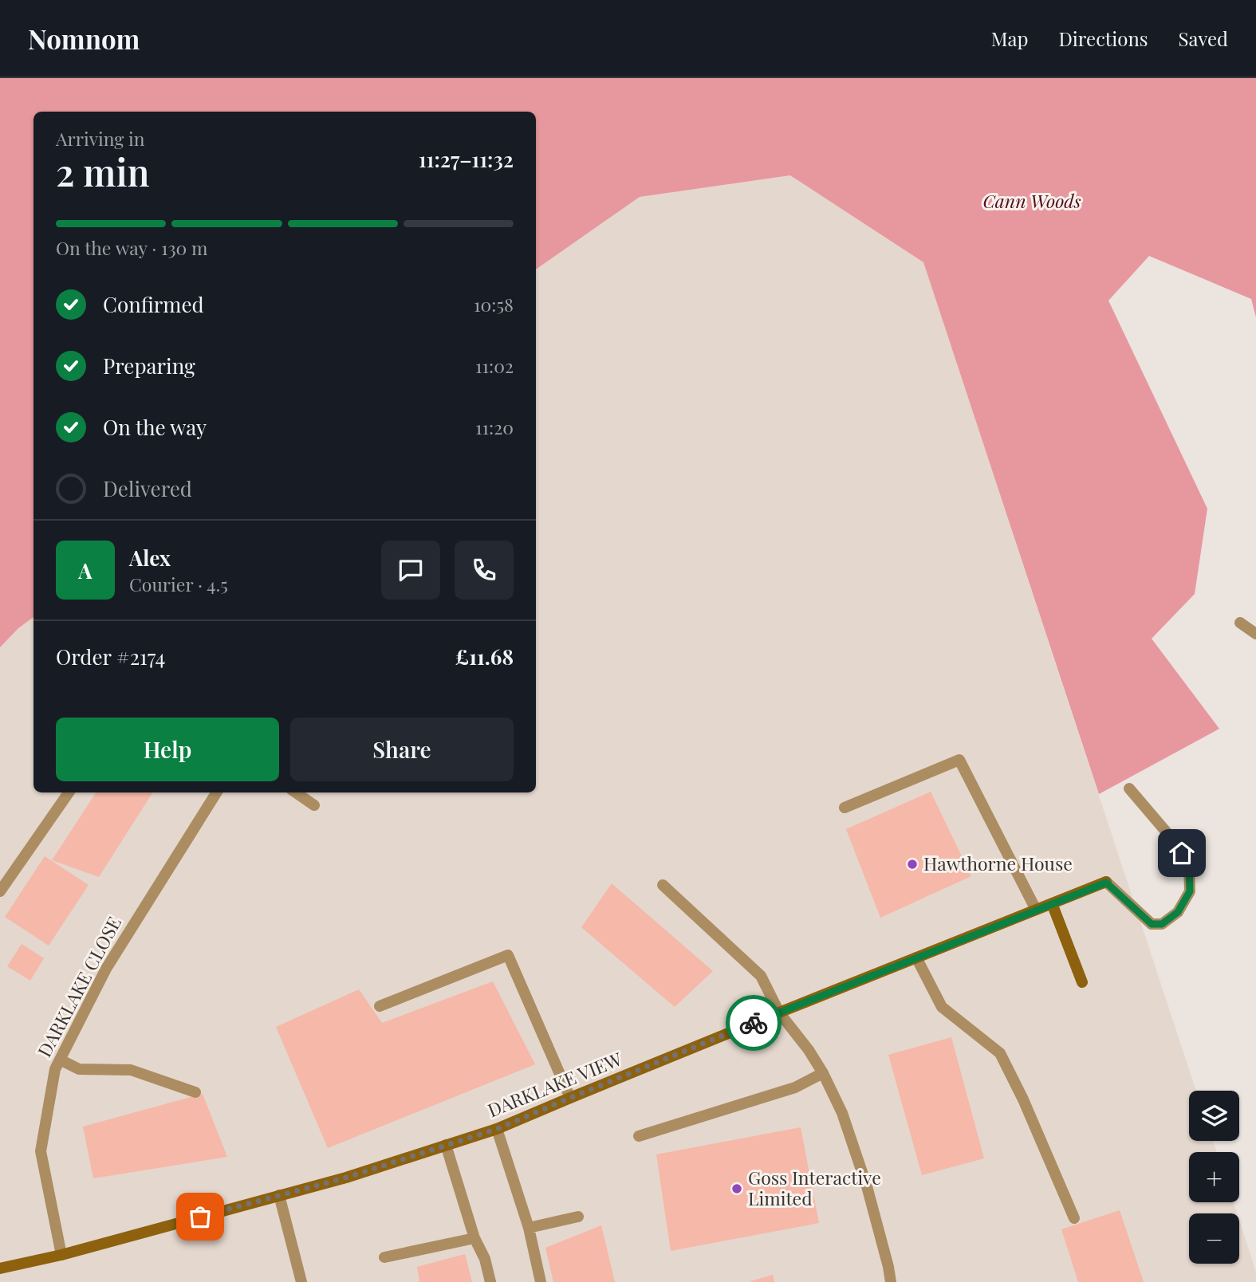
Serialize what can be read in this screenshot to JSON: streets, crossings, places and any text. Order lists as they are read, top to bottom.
{
  "streets": {
    "street": ["DARKLAKE VIEW"],
    "lane": ["DARKLAKE CLOSE"]
  },
  "crossings": [
    ["DARKLAKE CLOSE", "DARKLAKE VIEW"]
  ],
  "parks": ["Cann Woods"],
  "places": ["Hawthorne House", "Goss Interactive Limited"],
  "page": {
    "header": "Nomnom",
    "nav": ["Map", "Directions", "Saved"],
    "heading": ["2 min", "Arriving in", "11:27–11:32"],
    "panel": [
      "Alex",
      "Courier · 4.5",
      "Order #2174",
      "£11.68"
    ],
    "bar": "On the way · 130 m",
    "list": [
      ["Confirmed", "10:58"],
      ["Preparing", "11:02"],
      ["On the way", "11:20"],
      "Delivered"
    ],
    "round": "A",
    "buttons": ["Help", "Share"],
    "map_buttons": ["+", "−"]
  }
}
